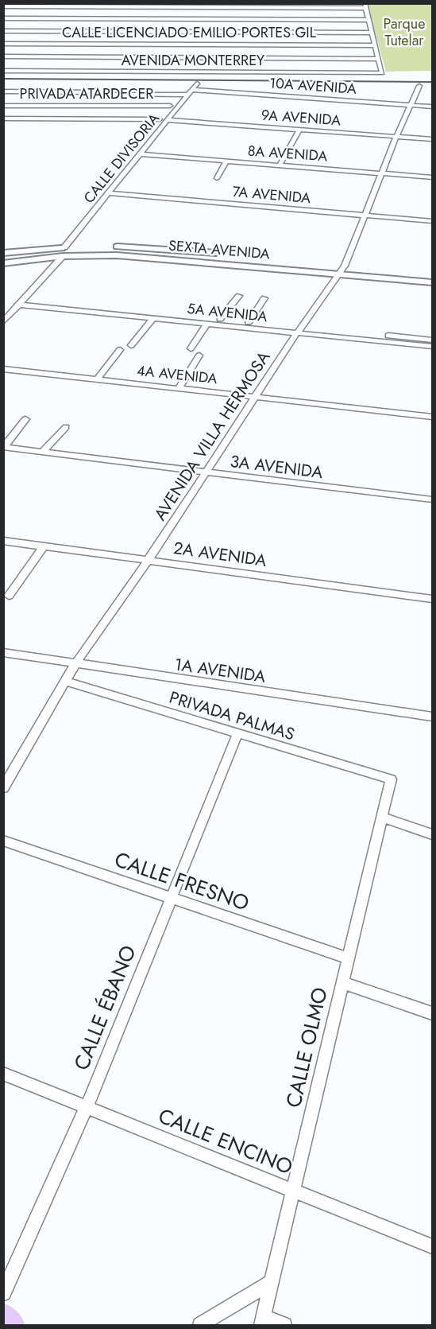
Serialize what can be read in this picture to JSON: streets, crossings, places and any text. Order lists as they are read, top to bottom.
{
  "streets": {
    "main road": ["SEXTA AVENIDA"],
    "street": [
      "CALLE LICENCIADO EMILIO PORTES GIL",
      "AVENIDA MONTERREY",
      "10A AVENIDA",
      "PRIVADA ATARDECER",
      "9A AVENIDA",
      "8A AVENIDA",
      "CALLE DIVISORIA",
      "7A AVENIDA",
      "5A AVENIDA",
      "4A AVENIDA",
      "AVENIDA VILLA HERMOSA",
      "3A AVENIDA",
      "2A AVENIDA",
      "1A AVENIDA",
      "PRIVADA PALMAS",
      "CALLE FRESNO",
      "CALLE ÉBANO",
      "CALLE OLMO",
      "CALLE ENCINO"
    ]
  },
  "crossings": [
    ["10A AVENIDA", "CALLE DIVISORIA"],
    ["10A AVENIDA", "AVENIDA VILLA HERMOSA"],
    ["9A AVENIDA", "CALLE DIVISORIA"],
    ["9A AVENIDA", "AVENIDA VILLA HERMOSA"],
    ["8A AVENIDA", "CALLE DIVISORIA"],
    ["8A AVENIDA", "AVENIDA VILLA HERMOSA"],
    ["CALLE DIVISORIA", "7A AVENIDA"],
    ["CALLE DIVISORIA", "SEXTA AVENIDA"],
    ["CALLE DIVISORIA", "5A AVENIDA"],
    ["7A AVENIDA", "AVENIDA VILLA HERMOSA"],
    ["SEXTA AVENIDA", "AVENIDA VILLA HERMOSA"],
    ["5A AVENIDA", "AVENIDA VILLA HERMOSA"],
    ["4A AVENIDA", "AVENIDA VILLA HERMOSA"],
    ["AVENIDA VILLA HERMOSA", "3A AVENIDA"],
    ["AVENIDA VILLA HERMOSA", "2A AVENIDA"],
    ["AVENIDA VILLA HERMOSA", "1A AVENIDA"],
    ["AVENIDA VILLA HERMOSA", "PRIVADA PALMAS"],
    ["PRIVADA PALMAS", "CALLE ÉBANO"],
    ["PRIVADA PALMAS", "CALLE OLMO"],
    ["CALLE FRESNO", "CALLE ÉBANO"],
    ["CALLE FRESNO", "CALLE OLMO"],
    ["CALLE ÉBANO", "CALLE ENCINO"],
    ["CALLE OLMO", "CALLE ENCINO"]
  ],
  "parks": ["Parque Tutelar"]
}
